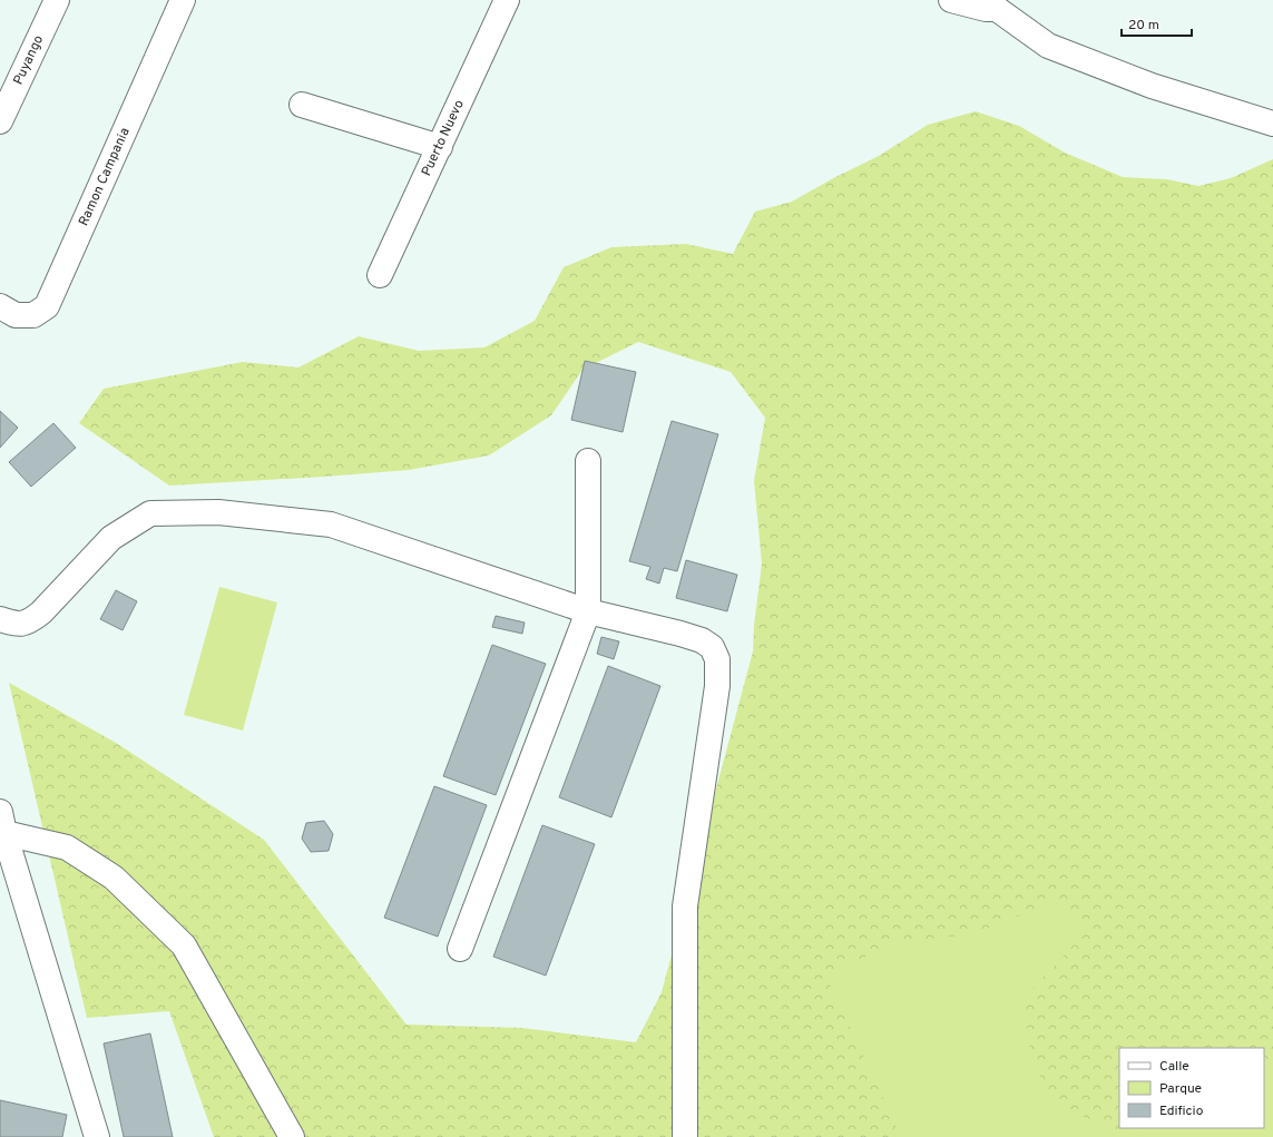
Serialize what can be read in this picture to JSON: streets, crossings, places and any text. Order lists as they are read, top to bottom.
{
  "streets": {
    "street": ["Puyango", "Puerto Nuevo", "Ramon Campania"]
  },
  "legend": ["Calle", "Parque", "Edificio"],
  "scale_bar": "20 m"
}
